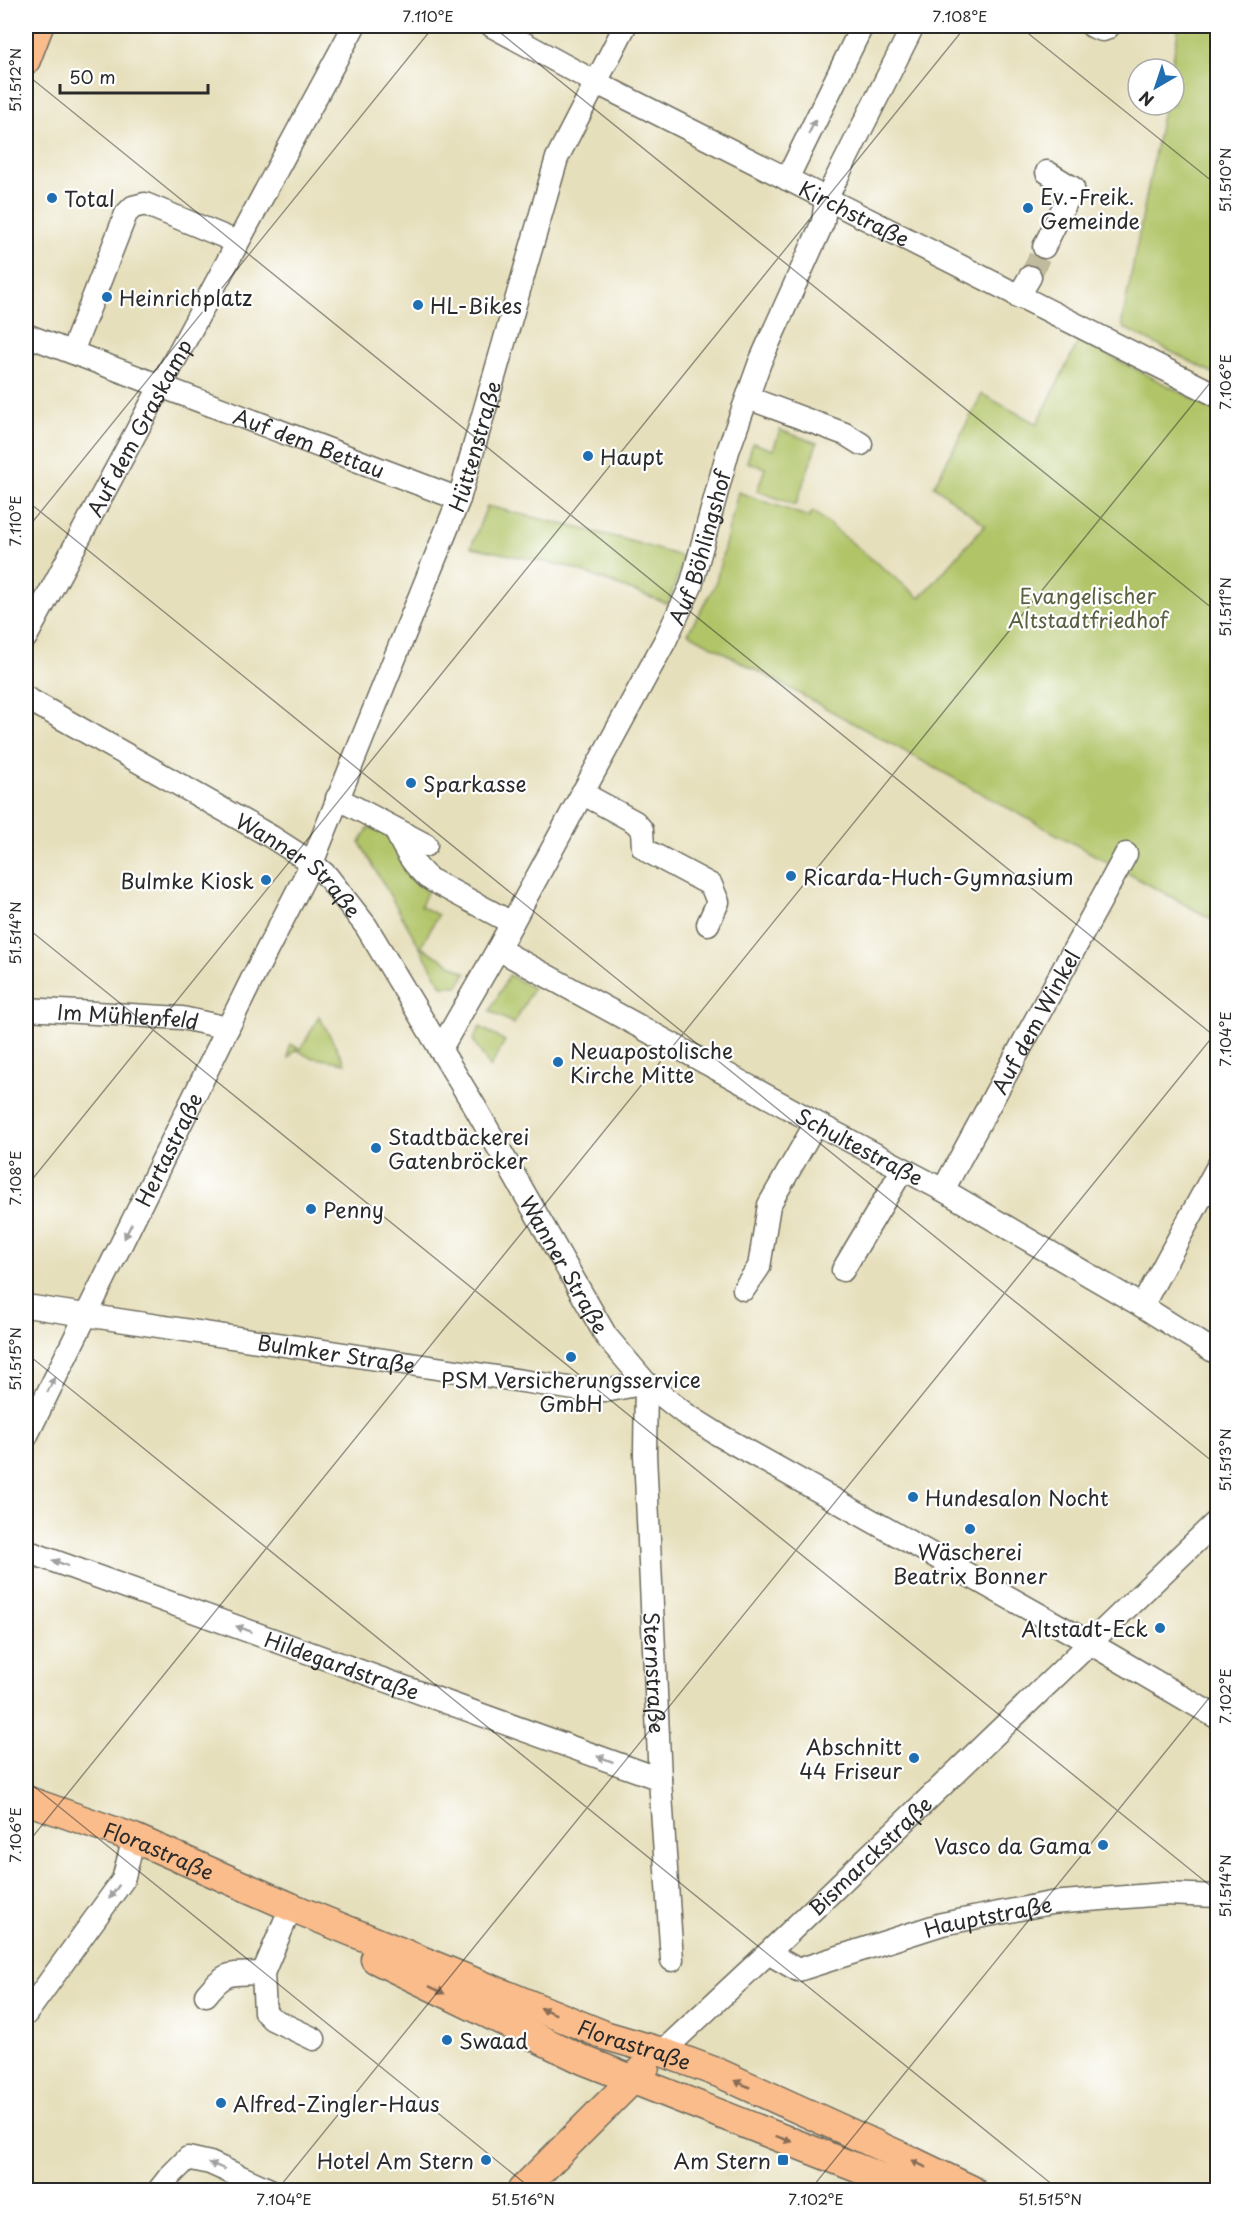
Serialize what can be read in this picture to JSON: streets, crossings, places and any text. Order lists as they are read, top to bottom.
{
  "streets": {
    "main road": ["Florastraße", "Bismarckstraße"],
    "street": [
      "Kirchstraße",
      "Auf dem Graskamp",
      "Auf dem Bettau",
      "Hüttenstraße",
      "Auf Böhlingshof",
      "Wanner Straße",
      "Im Mühlenfeld",
      "Auf dem Winkel",
      "Schultestraße",
      "Hertastraße",
      "Bulmker Straße",
      "Hildegardstraße",
      "Sternstraße",
      "Hauptstraße"
    ]
  },
  "crossings": [
    ["Kirchstraße", "Hüttenstraße"],
    ["Kirchstraße", "Auf Böhlingshof"],
    ["Auf dem Graskamp", "Auf dem Bettau"],
    ["Auf dem Bettau", "Hüttenstraße"],
    ["Hüttenstraße", "Wanner Straße"],
    ["Hüttenstraße", "Hertastraße"],
    ["Auf Böhlingshof", "Wanner Straße"],
    ["Auf Böhlingshof", "Schultestraße"],
    ["Wanner Straße", "Hertastraße"],
    ["Wanner Straße", "Bulmker Straße"],
    ["Wanner Straße", "Sternstraße"],
    ["Wanner Straße", "Bismarckstraße"],
    ["Im Mühlenfeld", "Hertastraße"],
    ["Auf dem Winkel", "Schultestraße"],
    ["Hertastraße", "Bulmker Straße"],
    ["Bulmker Straße", "Sternstraße"],
    ["Hildegardstraße", "Sternstraße"],
    ["Florastraße", "Bismarckstraße"],
    ["Bismarckstraße", "Hauptstraße"]
  ],
  "one_way": ["Hildegardstraße"],
  "parks": ["Evangelischer Altstadtfriedhof"],
  "places": {
    "other": [
      "Total",
      "Ev.-Freik. Gemeinde",
      "Heinrichplatz",
      "HL-Bikes",
      "Haupt",
      "Sparkasse",
      "Ricarda-Huch-Gymnasium",
      "Bulmke Kiosk",
      "Neuapostolische Kirche Mitte",
      "Stadtbäckerei Gatenbröcker",
      "Penny",
      "PSM Versicherungsservice GmbH",
      "Hundesalon Nocht",
      "Wäscherei Beatrix Bonner",
      "Altstadt-Eck",
      "Abschnitt 44 Friseur",
      "Vasco da Gama",
      "Swaad",
      "Alfred-Zingler-Haus",
      "Hotel Am Stern"
    ],
    "transit": ["Am Stern"]
  },
  "scale_bar": "50 m",
  "north": "bottom left",
  "coordinates": [
    "7.110°E",
    "7.108°E",
    "51.512°N",
    "51.510°N",
    "7.106°E",
    "51.511°N",
    "51.514°N",
    "7.104°E",
    "51.515°N",
    "51.513°N",
    "7.102°E",
    "51.516°N"
  ]
}
